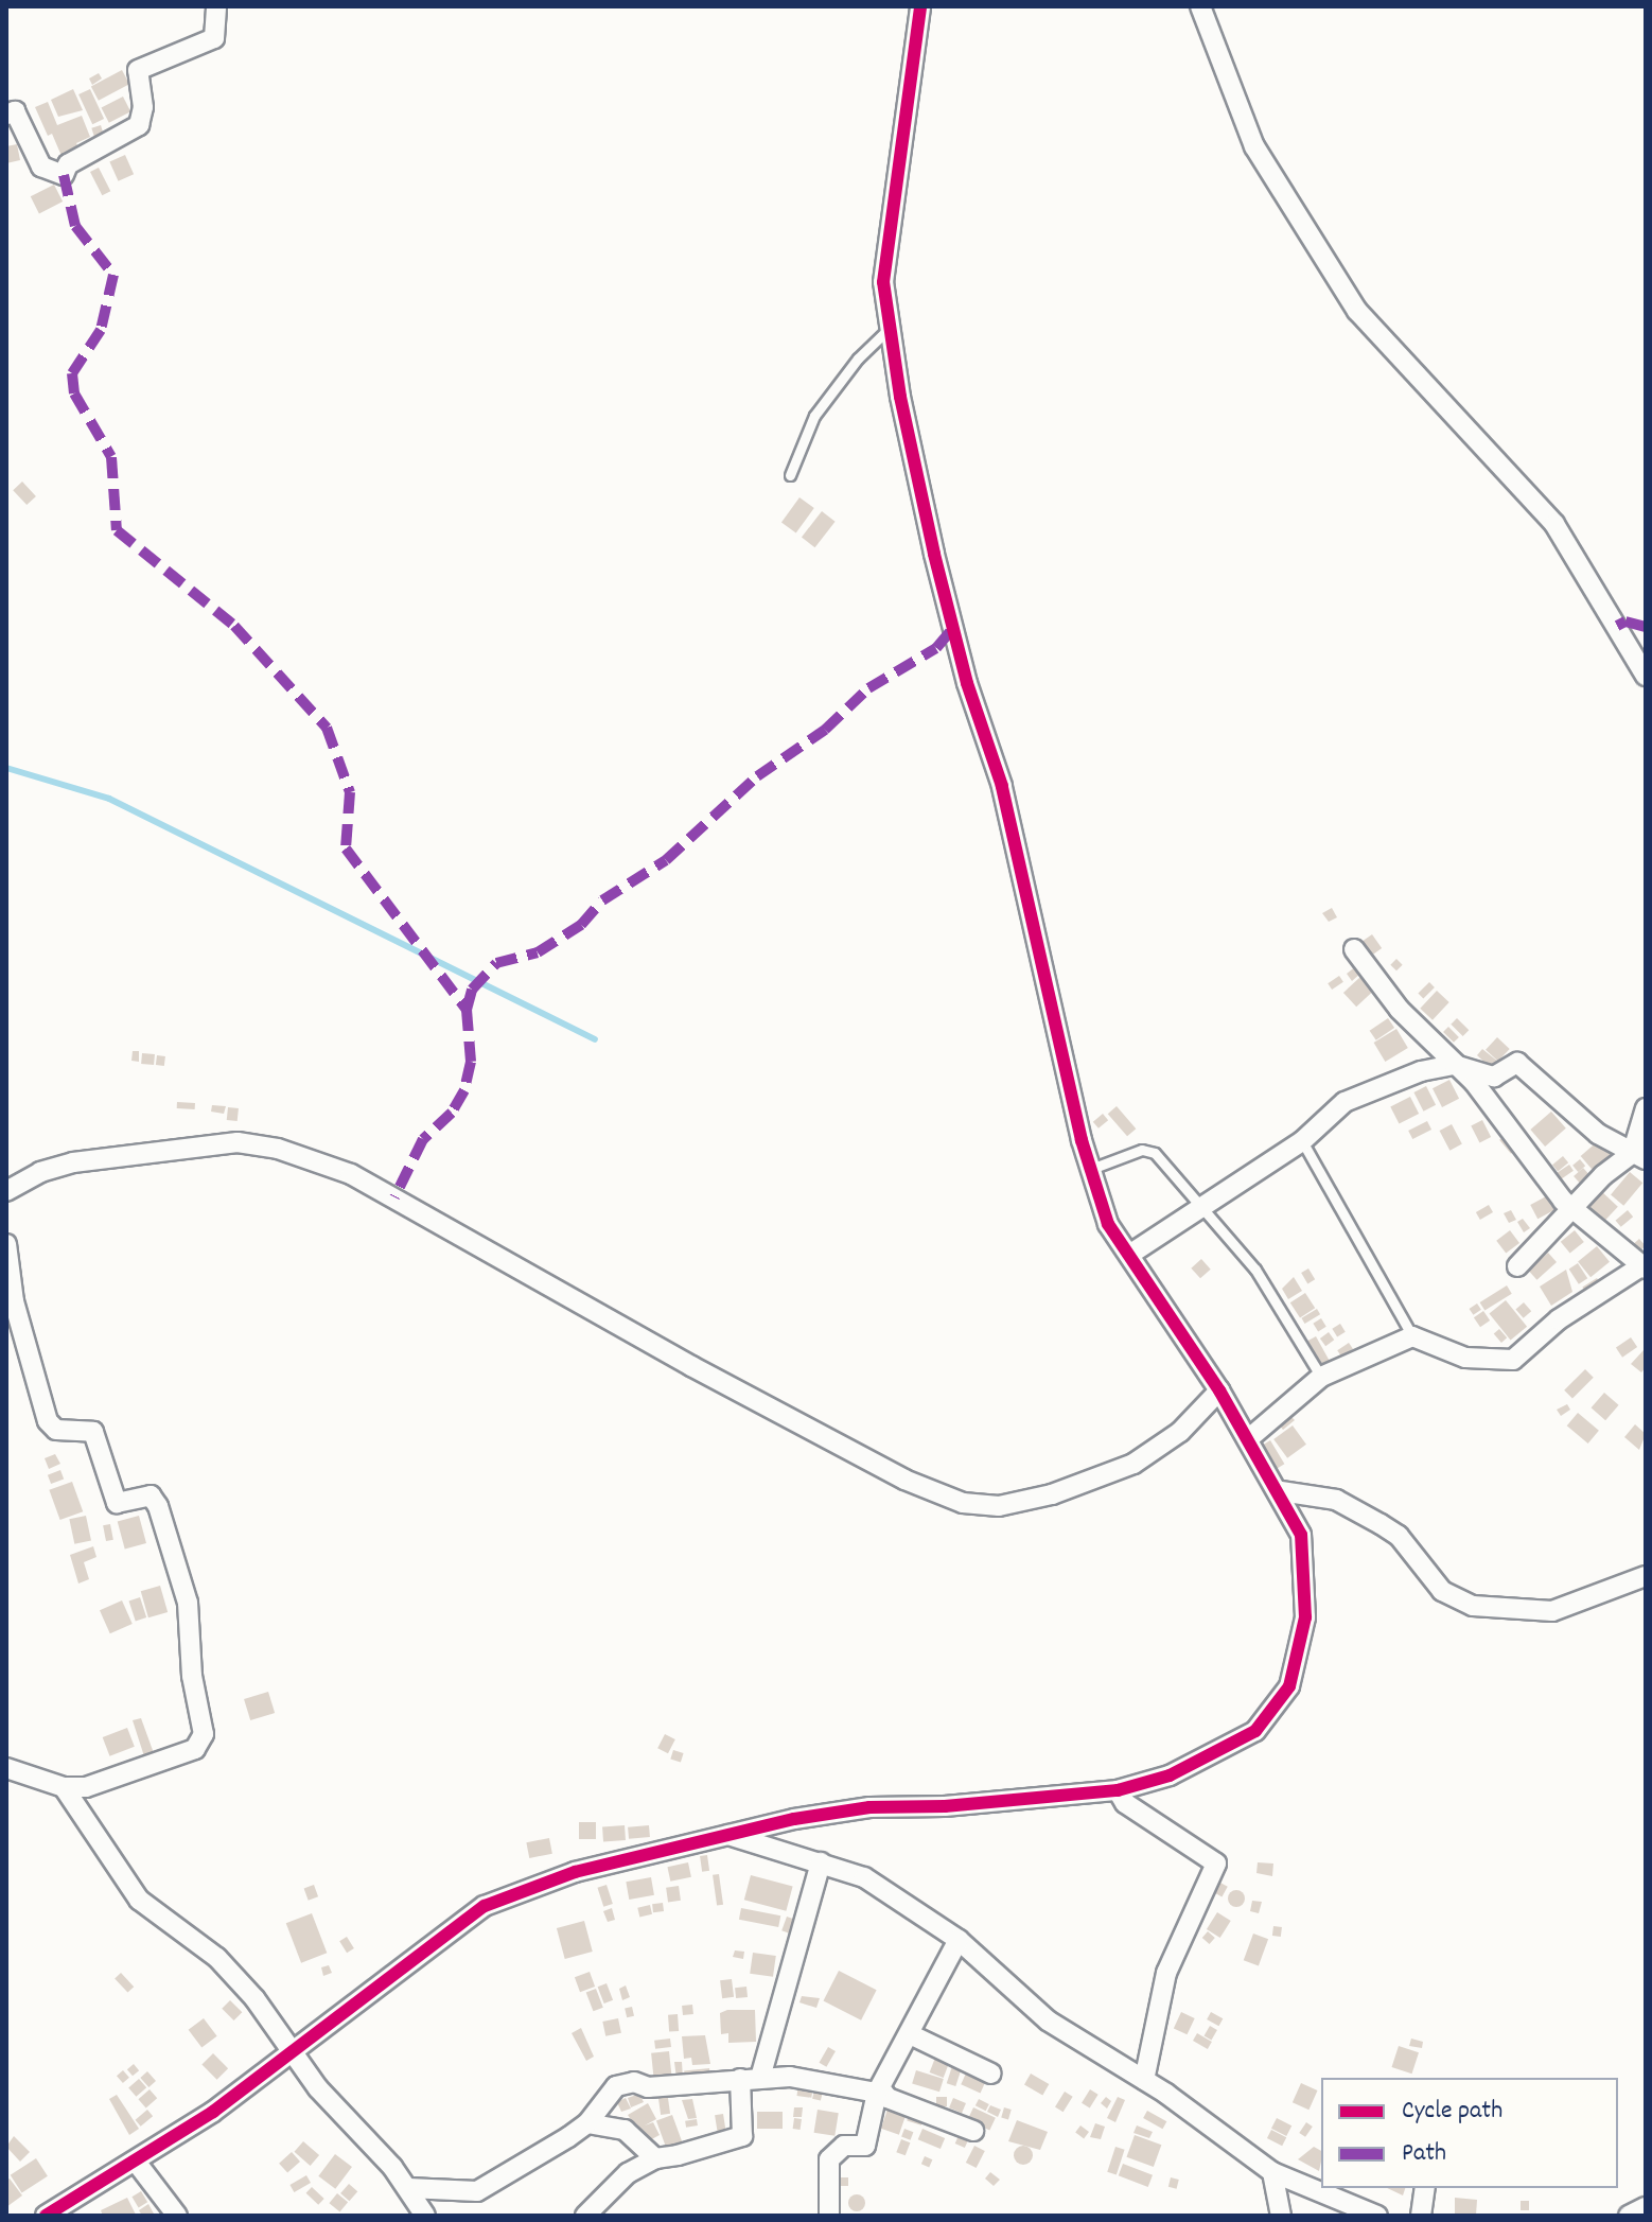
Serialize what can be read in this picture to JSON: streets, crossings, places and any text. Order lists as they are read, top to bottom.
{
  "legend": ["Cycle path", "Path"]
}
